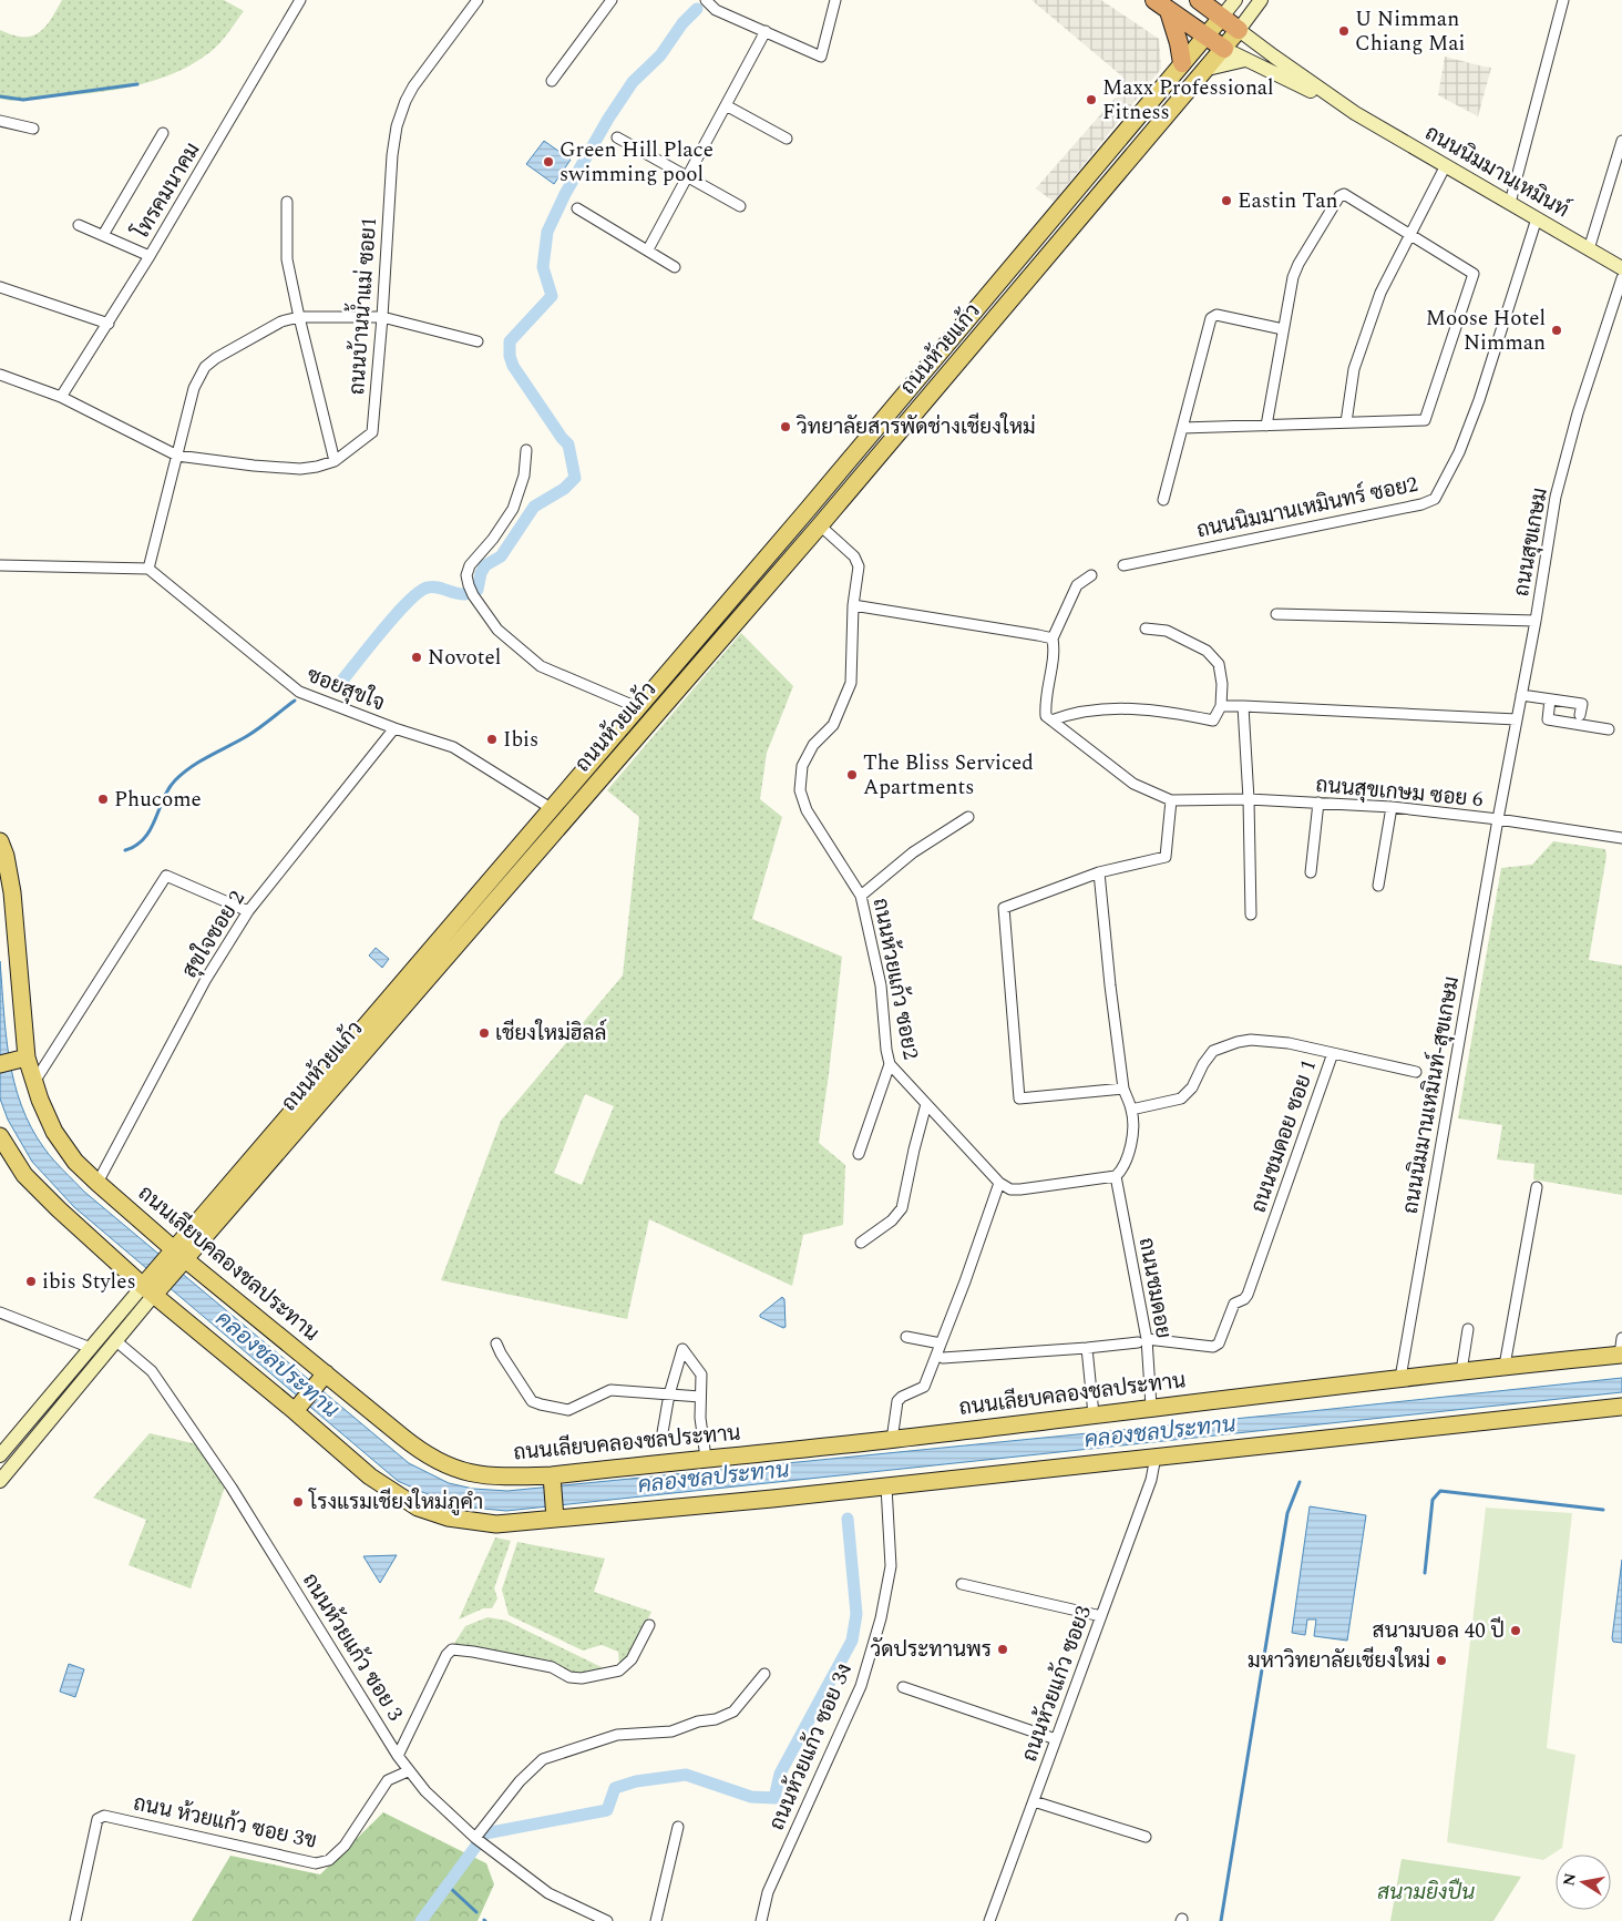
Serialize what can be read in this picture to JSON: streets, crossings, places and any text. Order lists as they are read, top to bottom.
{
  "streets": {
    "main road": ["ถนนนิมมานเหมินท์", "ถนนห้วยแก้ว", "ถนนเลียบคลองชลประทาน"],
    "street": [
      "โทรคมนาคม",
      "ถนนบ้านน้ำแม่ ซอย1",
      "ถนนนิมมานเหมินทร์ ซอย2",
      "ถนนสุขเกษม",
      "ซอยสุขใจ",
      "ถนนสุขเกษม ซอย 6",
      "สุขใจซอย 2",
      "ถนนห้วยแก้ว ซอย2",
      "ถนนนิมมานเหมินท์-สุขเกษม",
      "ถนนชมดอย ซอย 1",
      "ถนนชมดอย",
      "ถนนห้วยแก้ว ซอย 3",
      "ถนนห้วยแก้ว ซอย3",
      "ถนนห้วยแก้ว ซอย 3ง",
      "ถนน ห้วยแก้ว ซอย 3ข"
    ]
  },
  "crossings": [
    ["ถนนนิมมานเหมินท์", "ถนนห้วยแก้ว"],
    ["ถนนนิมมานเหมินท์", "ถนนนิมมานเหมินทร์ ซอย2"],
    ["ถนนห้วยแก้ว", "ซอยสุขใจ"],
    ["ถนนห้วยแก้ว", "ถนนห้วยแก้ว ซอย2"],
    ["ถนนห้วยแก้ว", "ถนนเลียบคลองชลประทาน"],
    ["ถนนห้วยแก้ว", "ถนนห้วยแก้ว ซอย 3"],
    ["ถนนสุขเกษม", "ถนนสุขเกษม ซอย 6"],
    ["ถนนสุขเกษม", "ถนนนิมมานเหมินท์-สุขเกษม"],
    ["ซอยสุขใจ", "สุขใจซอย 2"],
    ["ถนนสุขเกษม ซอย 6", "ถนนนิมมานเหมินท์-สุขเกษม"],
    ["สุขใจซอย 2", "ถนนเลียบคลองชลประทาน"],
    ["ถนนนิมมานเหมินท์-สุขเกษม", "ถนนเลียบคลองชลประทาน"],
    ["ถนนชมดอย ซอย 1", "ถนนชมดอย"],
    ["ถนนเลียบคลองชลประทาน", "ถนนชมดอย"],
    ["ถนนห้วยแก้ว ซอย 3", "ถนน ห้วยแก้ว ซอย 3ข"]
  ],
  "water": ["คลองชลประทาน"],
  "parks": ["สนามยิงปืน"],
  "places": [
    "U Nimman Chiang Mai",
    "Maxx Professional Fitness",
    "Green Hill Place swimming pool",
    "Eastin Tan",
    "Moose Hotel Nimman",
    "วิทยาลัยสารพัดช่างเชียงใหม่",
    "Novotel",
    "Ibis",
    "The Bliss Serviced Apartments",
    "Phucome",
    "เชียงใหม่ฮิลล์",
    "ibis Styles",
    "โรงแรมเชียงใหม่ภูคำ",
    "สนามบอล 40 ปี",
    "วัดประทานพร",
    "มหาวิทยาลัยเชียงใหม่"
  ],
  "north": "left"
}
